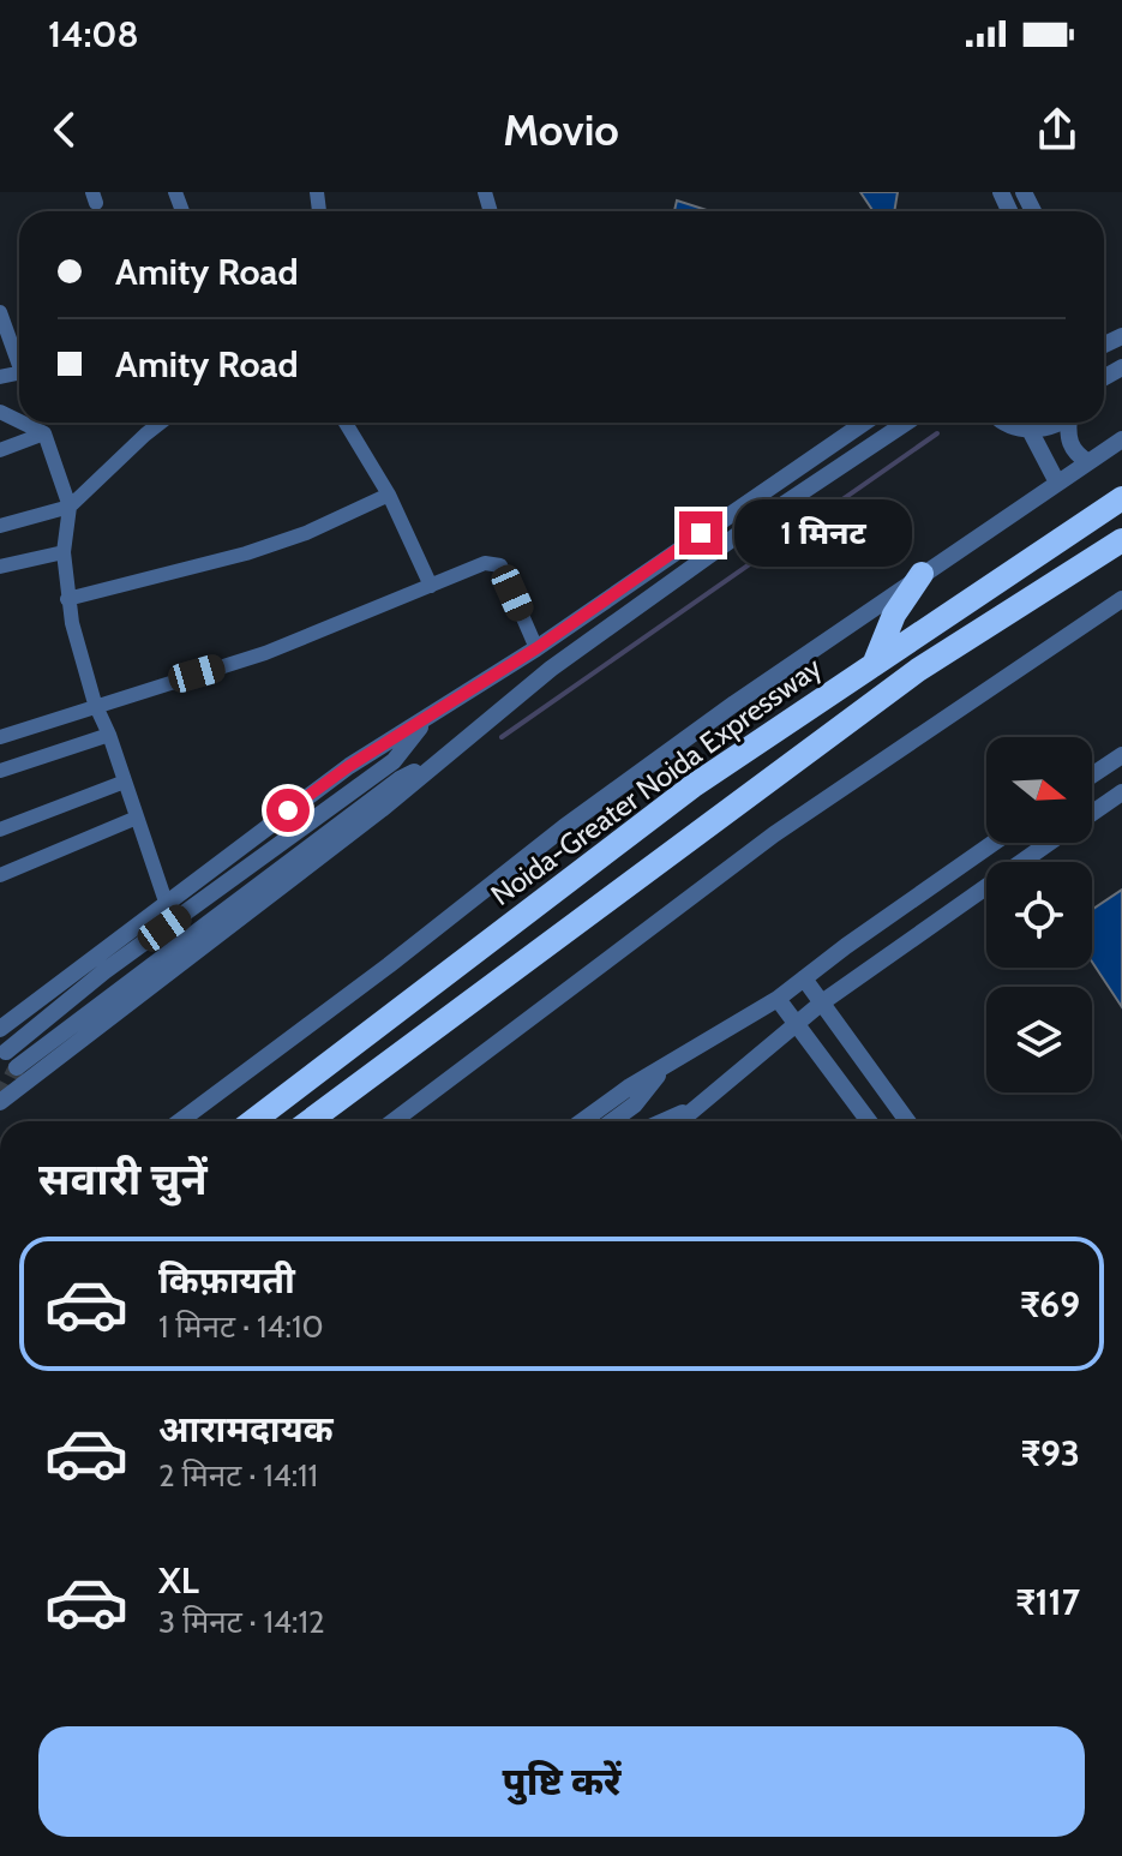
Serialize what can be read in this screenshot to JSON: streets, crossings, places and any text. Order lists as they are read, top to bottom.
{
  "streets": {
    "highway": ["Noida-Greater Noida Expressway"]
  },
  "north": "right",
  "page": {
    "status": "14:08",
    "header": "Movio",
    "banner": ["Amity Road", "Amity Road"],
    "bubble": "1 मिनट",
    "heading": "सवारी चुनें",
    "list": [
      {
        "name": "किफ़ायती",
        "note": "1 मिनट · 14:10",
        "value": "₹69"
      },
      {
        "name": "आरामदायक",
        "note": "2 मिनट · 14:11",
        "value": "₹93"
      },
      {
        "name": "XL",
        "note": "3 मिनट · 14:12",
        "value": "₹117"
      }
    ],
    "buttons": "पुष्टि करें"
  }
}
